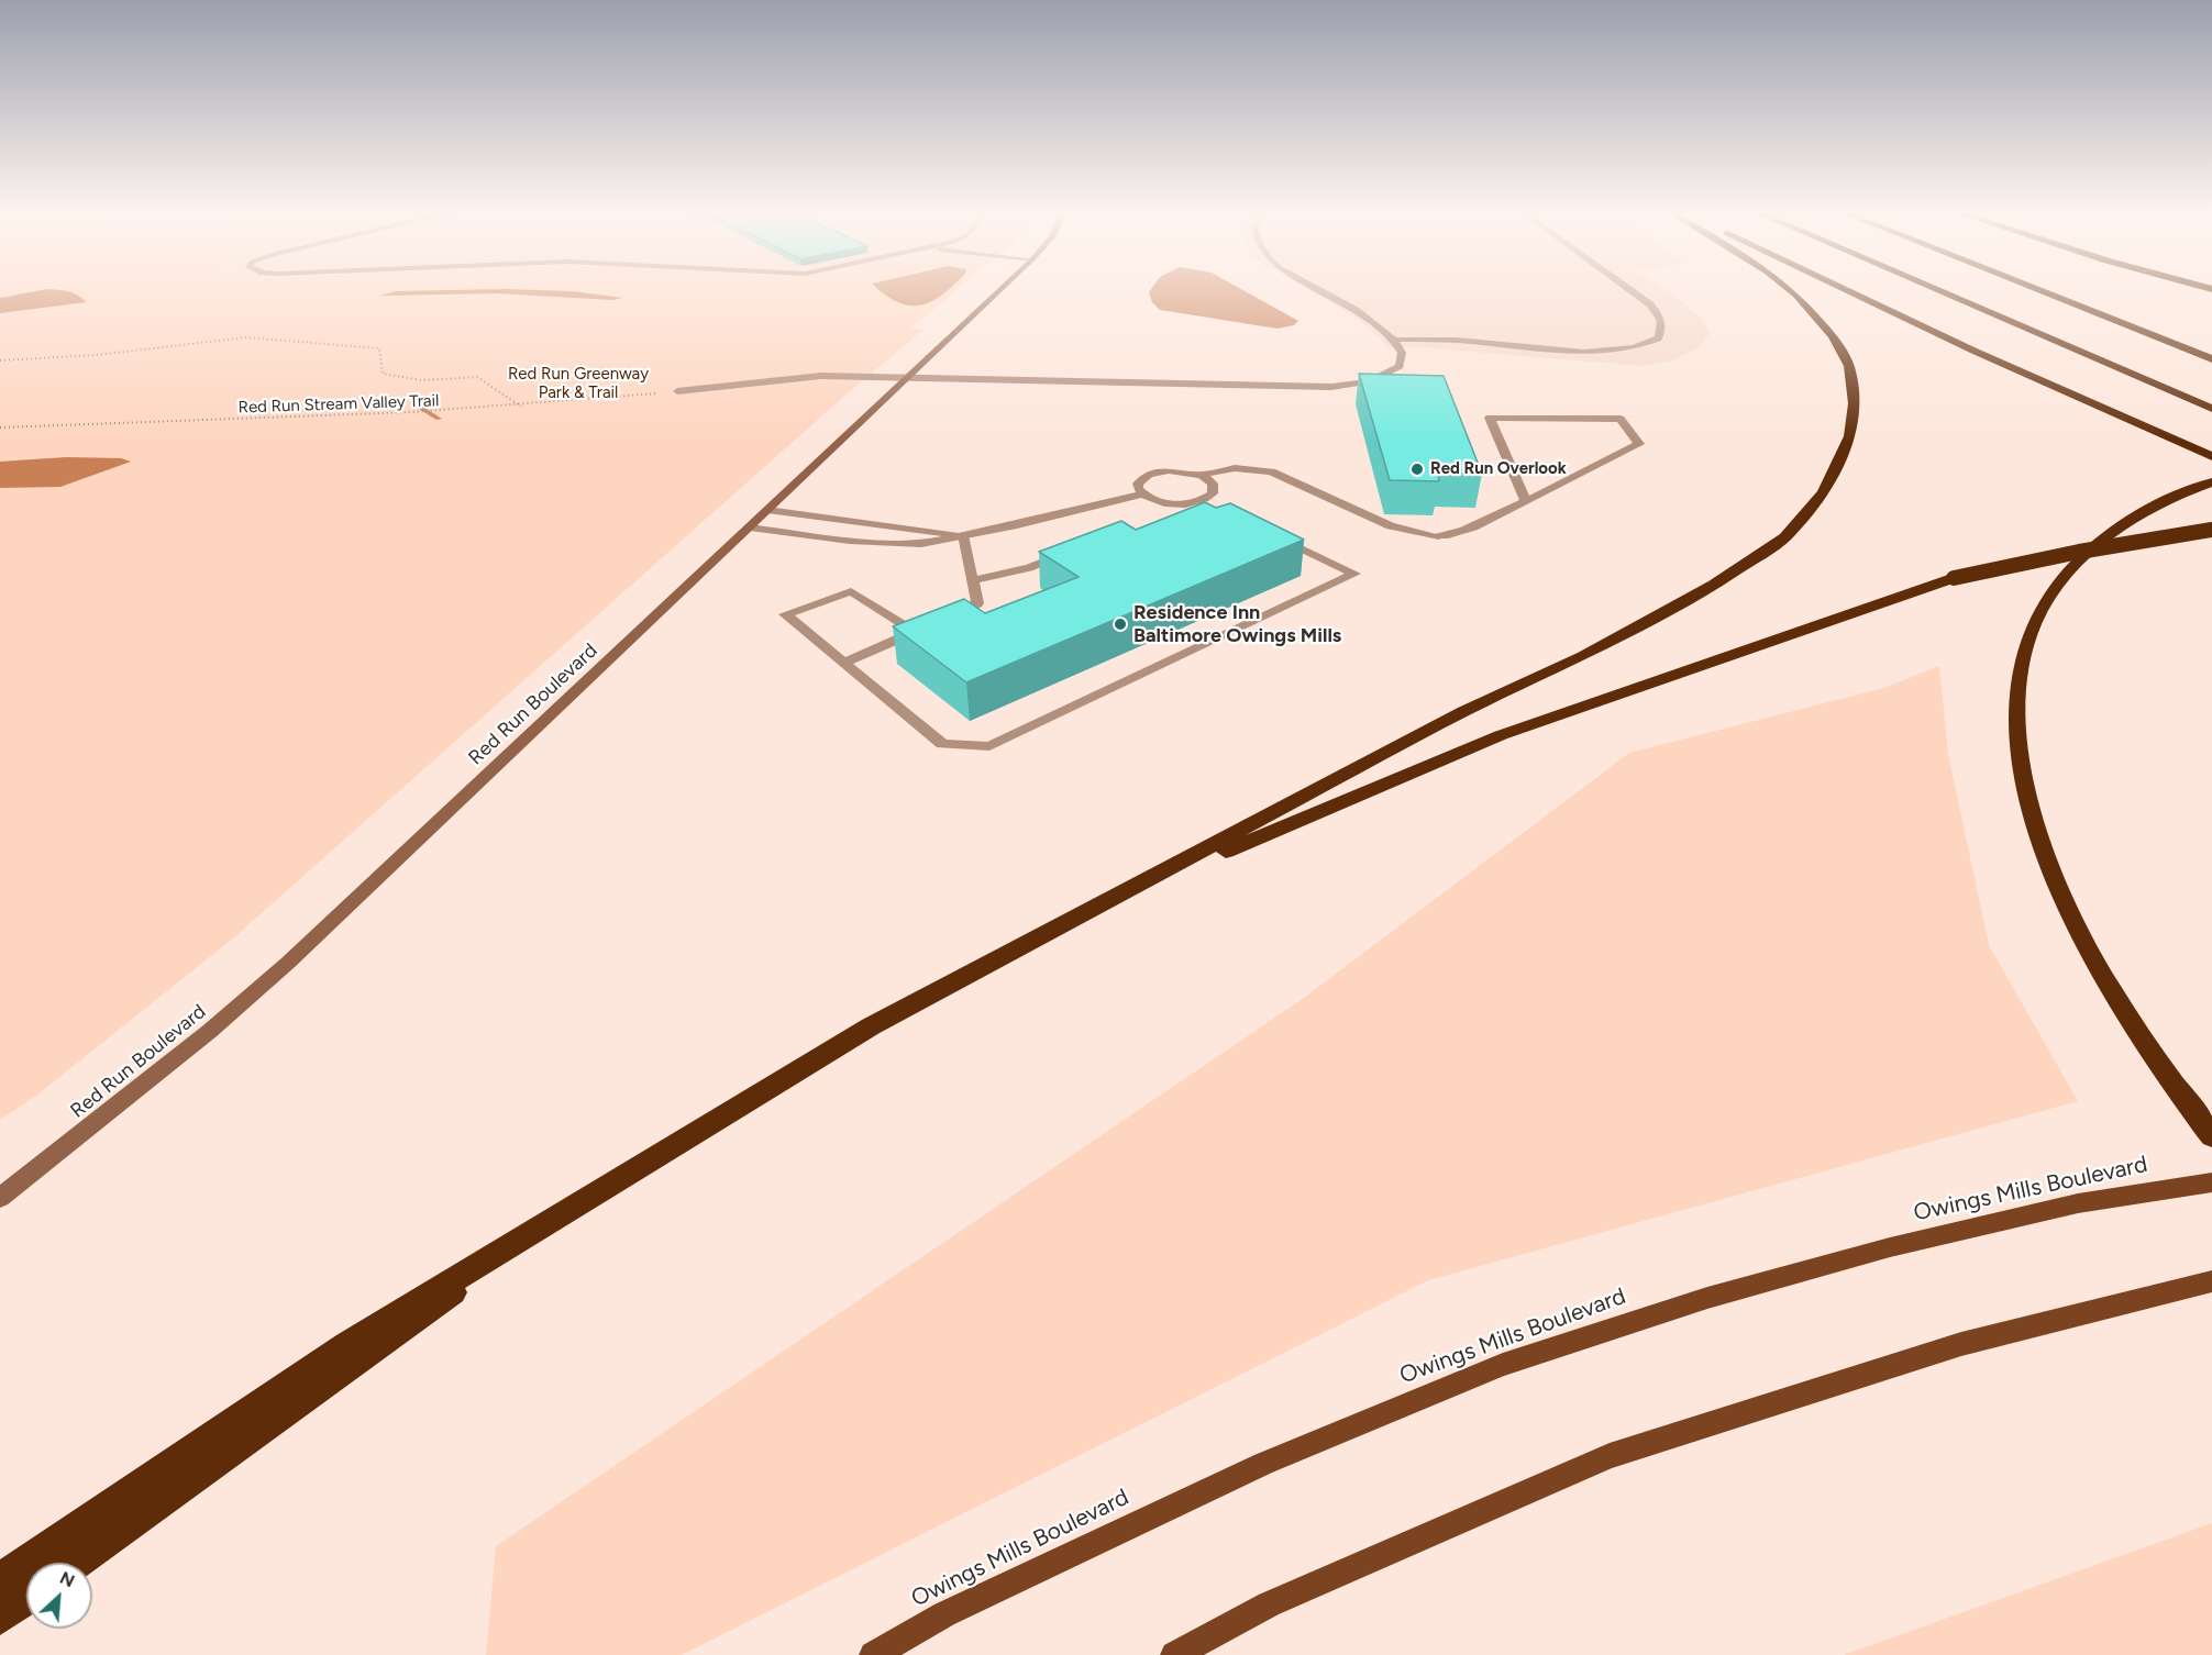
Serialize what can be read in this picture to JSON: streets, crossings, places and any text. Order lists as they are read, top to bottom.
{
  "streets": {
    "main road": ["Red Run Boulevard", "Owings Mills Boulevard"],
    "path": ["Red Run Stream Valley Trail"]
  },
  "parks": ["Red Run Greenway Park & Trail"],
  "places": ["Red Run Overlook", "Residence Inn Baltimore Owings Mills"],
  "north": "top right"
}
